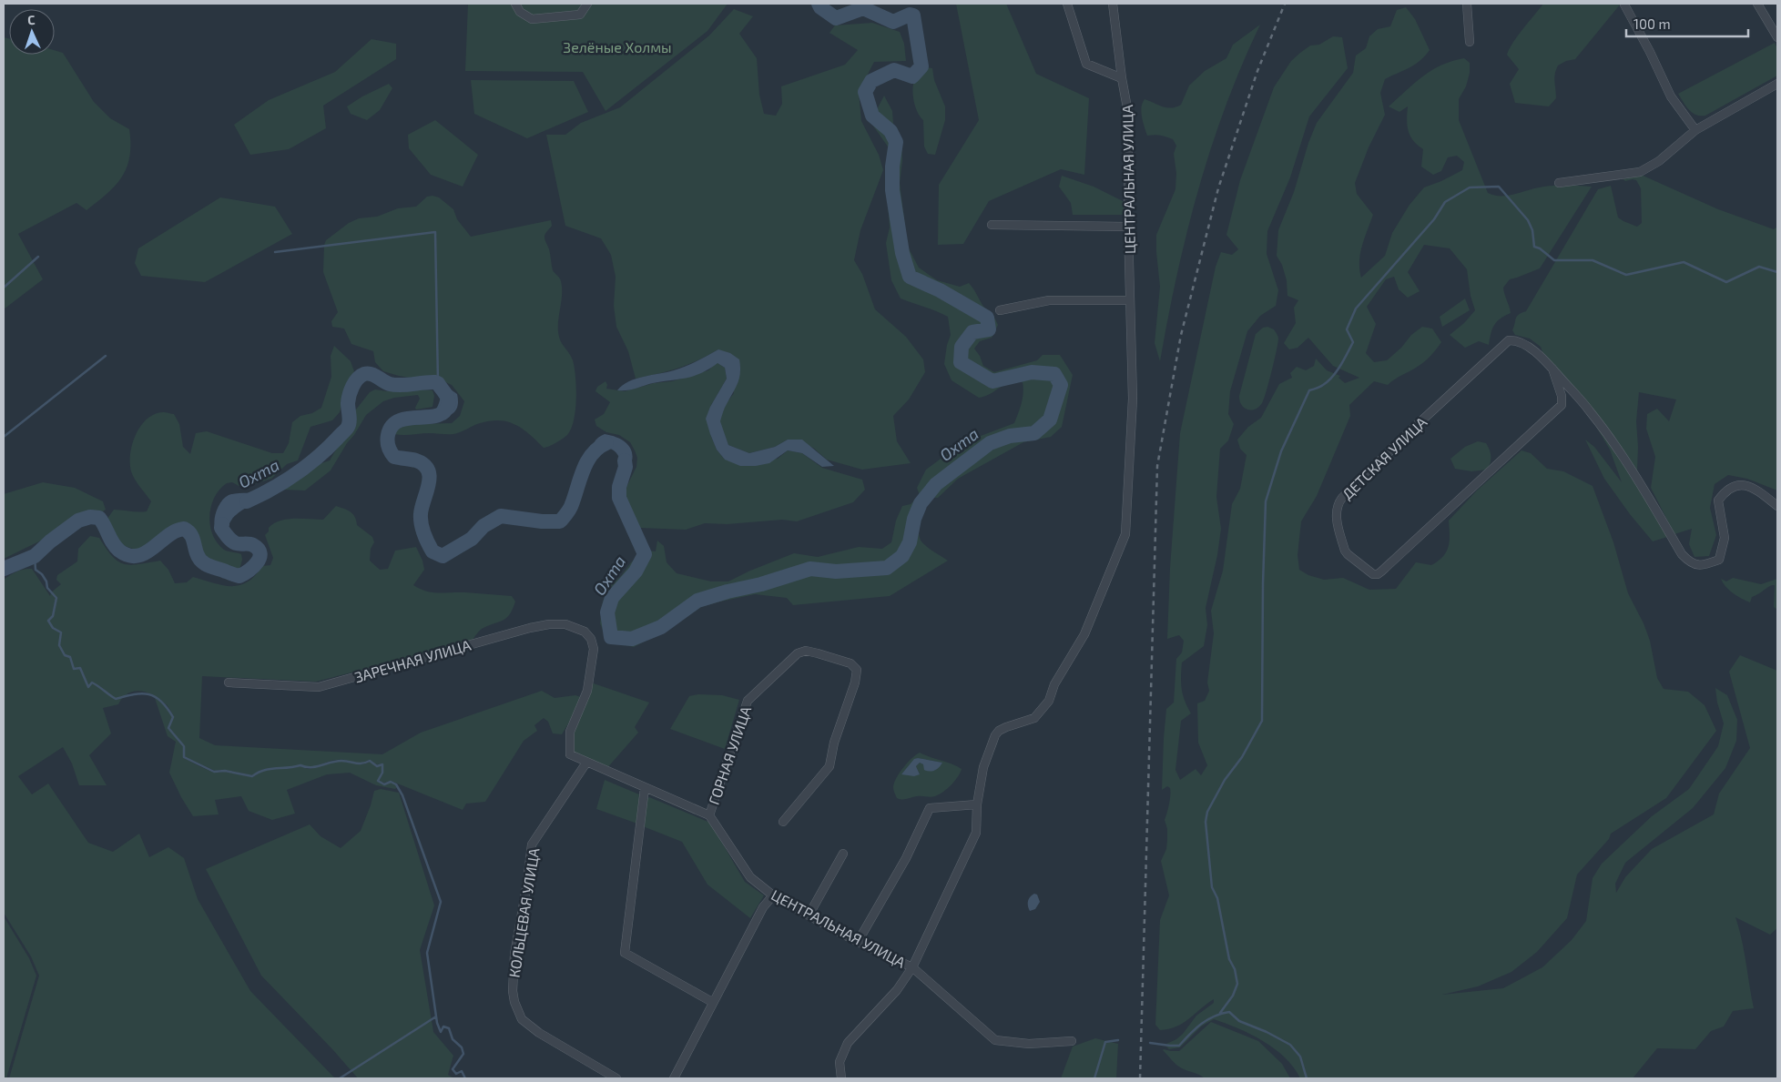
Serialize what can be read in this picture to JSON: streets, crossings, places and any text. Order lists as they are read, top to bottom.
{
  "streets": {
    "street": [
      "ЦЕНТРАЛЬНАЯ УЛИЦА",
      "ДЕТСКАЯ УЛИЦА",
      "ЗАРЕЧНАЯ УЛИЦА",
      "ГОРНАЯ УЛИЦА",
      "КОЛЬЦЕВАЯ УЛИЦА"
    ]
  },
  "crossings": [
    ["ЦЕНТРАЛЬНАЯ УЛИЦА", "ГОРНАЯ УЛИЦА"],
    ["ЗАРЕЧНАЯ УЛИЦА", "КОЛЬЦЕВАЯ УЛИЦА"]
  ],
  "water": ["Охта"],
  "parks": ["Зелёные Холмы"],
  "scale_bar": "100 m",
  "north": "top"
}
